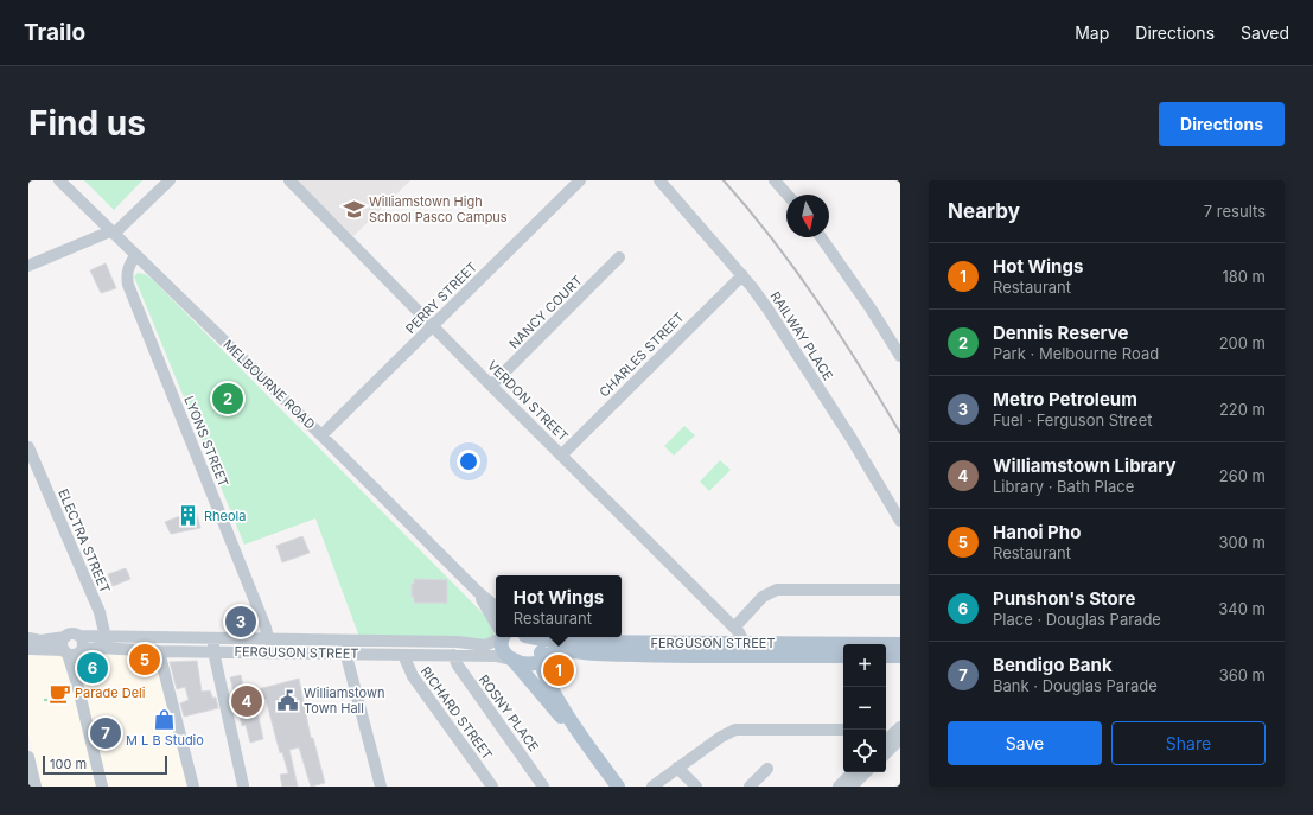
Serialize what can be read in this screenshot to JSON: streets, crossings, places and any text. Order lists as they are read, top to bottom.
{
  "streets": {
    "main road": ["FERGUSON STREET"],
    "street": [
      "PERRY STREET",
      "NANCY COURT",
      "RAILWAY PLACE",
      "CHARLES STREET",
      "MELBOURNE ROAD",
      "VERDON STREET",
      "LYONS STREET",
      "ELECTRA STREET",
      "RICHARD STREET",
      "ROSNY PLACE"
    ]
  },
  "crossings": [
    ["PERRY STREET", "MELBOURNE ROAD"],
    ["PERRY STREET", "VERDON STREET"],
    ["NANCY COURT", "VERDON STREET"],
    ["RAILWAY PLACE", "CHARLES STREET"],
    ["CHARLES STREET", "VERDON STREET"],
    ["MELBOURNE ROAD", "LYONS STREET"],
    ["VERDON STREET", "FERGUSON STREET"],
    ["LYONS STREET", "FERGUSON STREET"],
    ["ELECTRA STREET", "FERGUSON STREET"],
    ["FERGUSON STREET", "RICHARD STREET"],
    ["FERGUSON STREET", "ROSNY PLACE"]
  ],
  "places": {
    "school or university": ["Williamstown High School Pasco Campus"],
    "building": ["Rheola"],
    "cafe": ["Parade Deli"],
    "public building": ["Williamstown Town Hall"],
    "shop": ["M L B Studio"]
  },
  "scale_bar": "100 m",
  "north": "bottom",
  "page": {
    "header": "Trailo",
    "nav": ["Map", "Directions", "Saved"],
    "buttons": [
      "Directions",
      ["Save", "Share"]
    ],
    "title": "Find us",
    "heading": ["Nearby", "7 results"],
    "list": [
      {
        "mark": "1",
        "name": "Hot Wings",
        "note": "Restaurant",
        "value": "180 m"
      },
      {
        "mark": "2",
        "name": "Dennis Reserve",
        "note": "Park · Melbourne Road",
        "value": "200 m"
      },
      {
        "mark": "3",
        "name": "Metro Petroleum",
        "note": "Fuel · Ferguson Street",
        "value": "220 m"
      },
      {
        "mark": "4",
        "name": "Williamstown Library",
        "note": "Library · Bath Place",
        "value": "260 m"
      },
      {
        "mark": "5",
        "name": "Hanoi Pho",
        "note": "Restaurant",
        "value": "300 m"
      },
      {
        "mark": "6",
        "name": "Punshon's Store",
        "note": "Place · Douglas Parade",
        "value": "340 m"
      },
      {
        "mark": "7",
        "name": "Bendigo Bank",
        "note": "Bank · Douglas Parade",
        "value": "360 m"
      }
    ],
    "pins": [
      "2",
      "3",
      "5",
      "6",
      "1",
      "4",
      "7"
    ],
    "popup": ["Hot Wings", "Restaurant"],
    "map_buttons": ["+", "−"],
    "scale": "100 m"
  }
}
